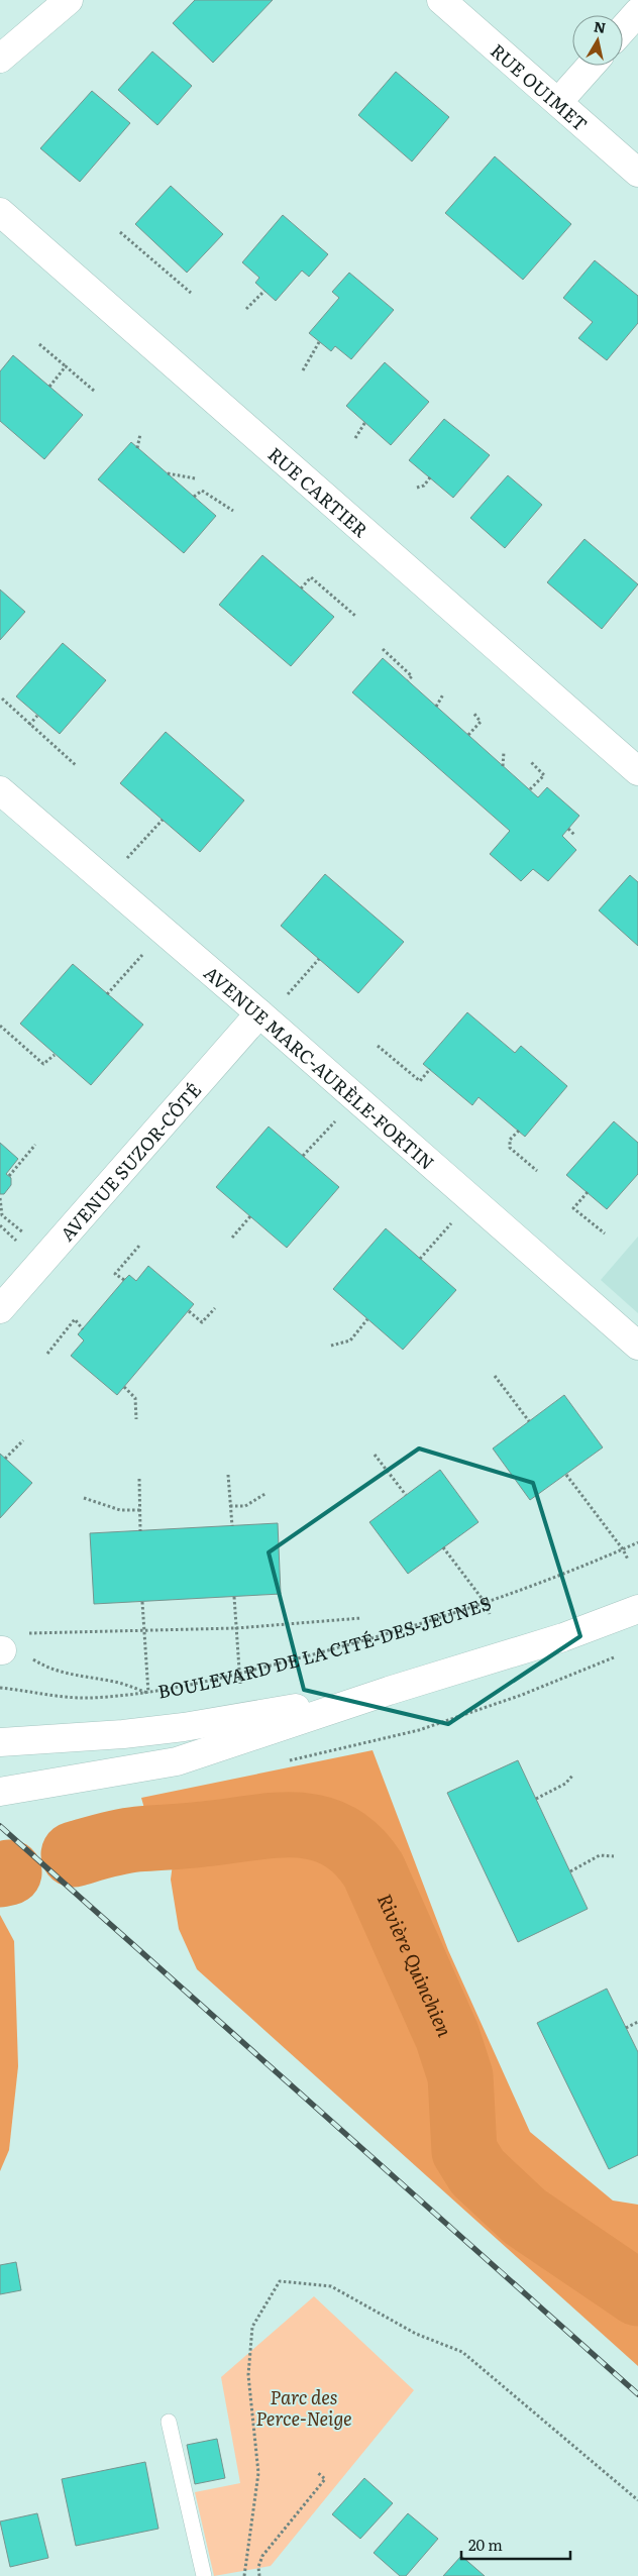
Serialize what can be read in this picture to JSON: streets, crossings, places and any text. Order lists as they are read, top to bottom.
{
  "streets": {
    "street": [
      "RUE OUIMET",
      "RUE CARTIER",
      "AVENUE MARC-AURÈLE-FORTIN",
      "AVENUE SUZOR-CÔTÉ"
    ],
    "path": ["BOULEVARD DE LA CITÉ-DES-JEUNES"]
  },
  "crossings": [
    ["AVENUE MARC-AURÈLE-FORTIN", "AVENUE SUZOR-CÔTÉ"]
  ],
  "water": ["Rivière Quinchien"],
  "parks": ["Parc des Perce-Neige"],
  "scale_bar": "20 m",
  "north": "top"
}
